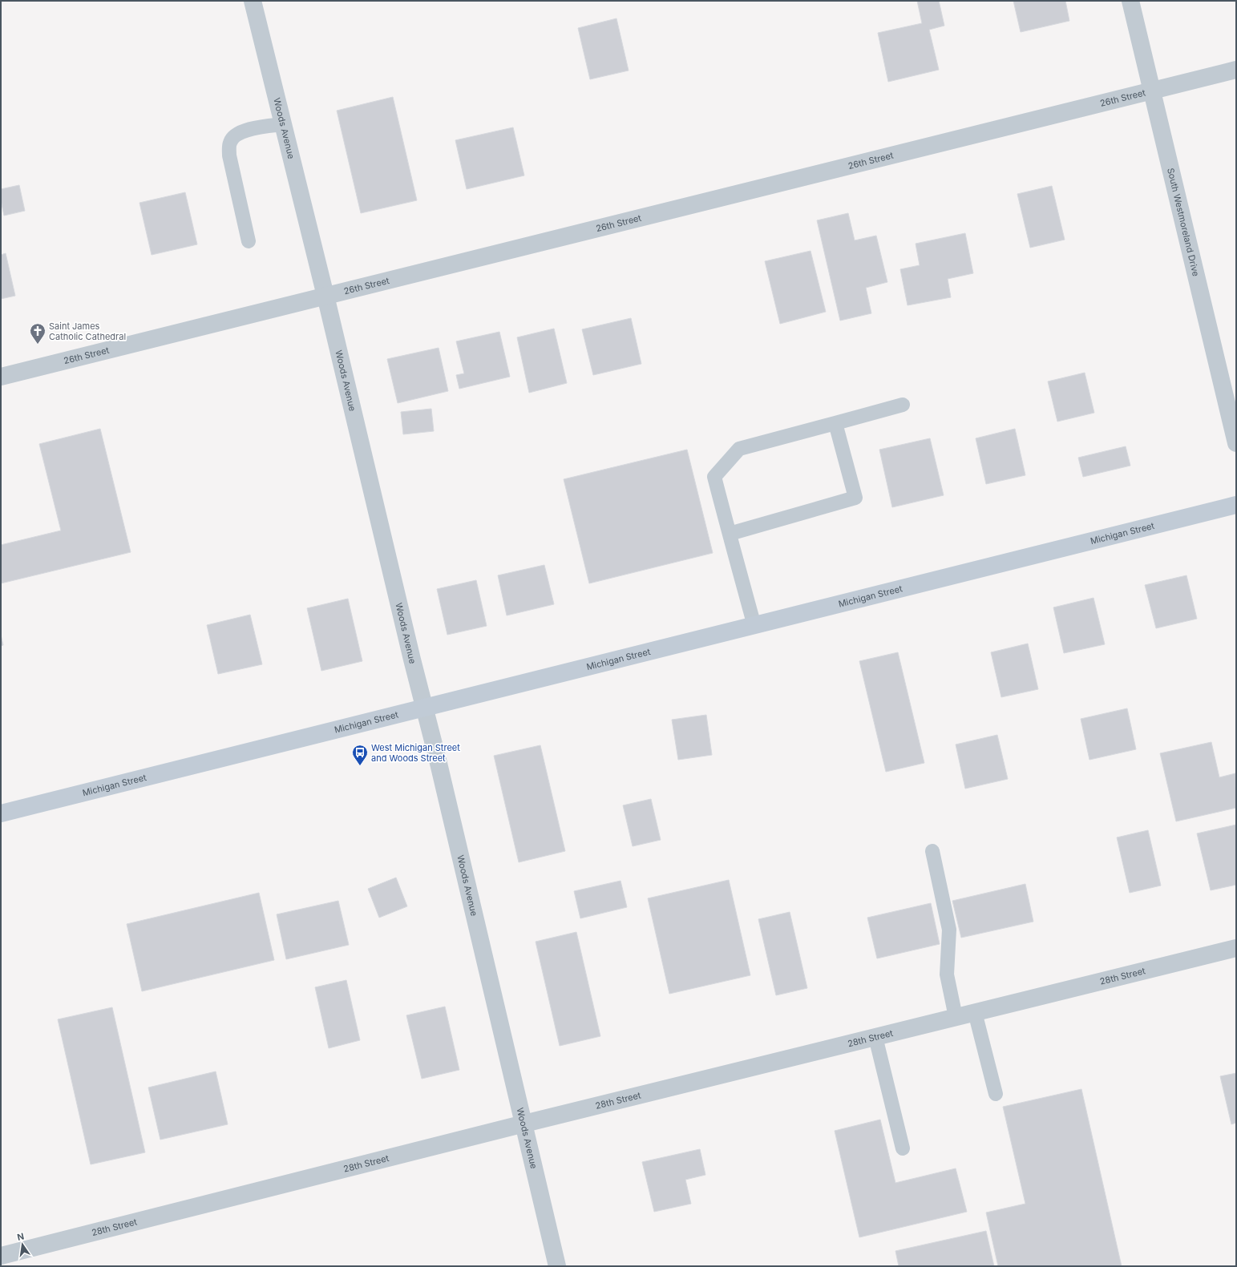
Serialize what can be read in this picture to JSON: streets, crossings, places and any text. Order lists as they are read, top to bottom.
{
  "streets": {
    "main road": ["Michigan Street"],
    "street": [
      "26th Street",
      "Woods Avenue",
      "South Westmoreland Drive",
      "28th Street"
    ]
  },
  "crossings": [
    ["26th Street", "Woods Avenue"],
    ["26th Street", "South Westmoreland Drive"],
    ["Woods Avenue", "Michigan Street"],
    ["Woods Avenue", "28th Street"]
  ],
  "places": {
    "church": ["Saint James Catholic Cathedral"],
    "bus stop": ["West Michigan Street and Woods Street"]
  },
  "north": "top"
}
